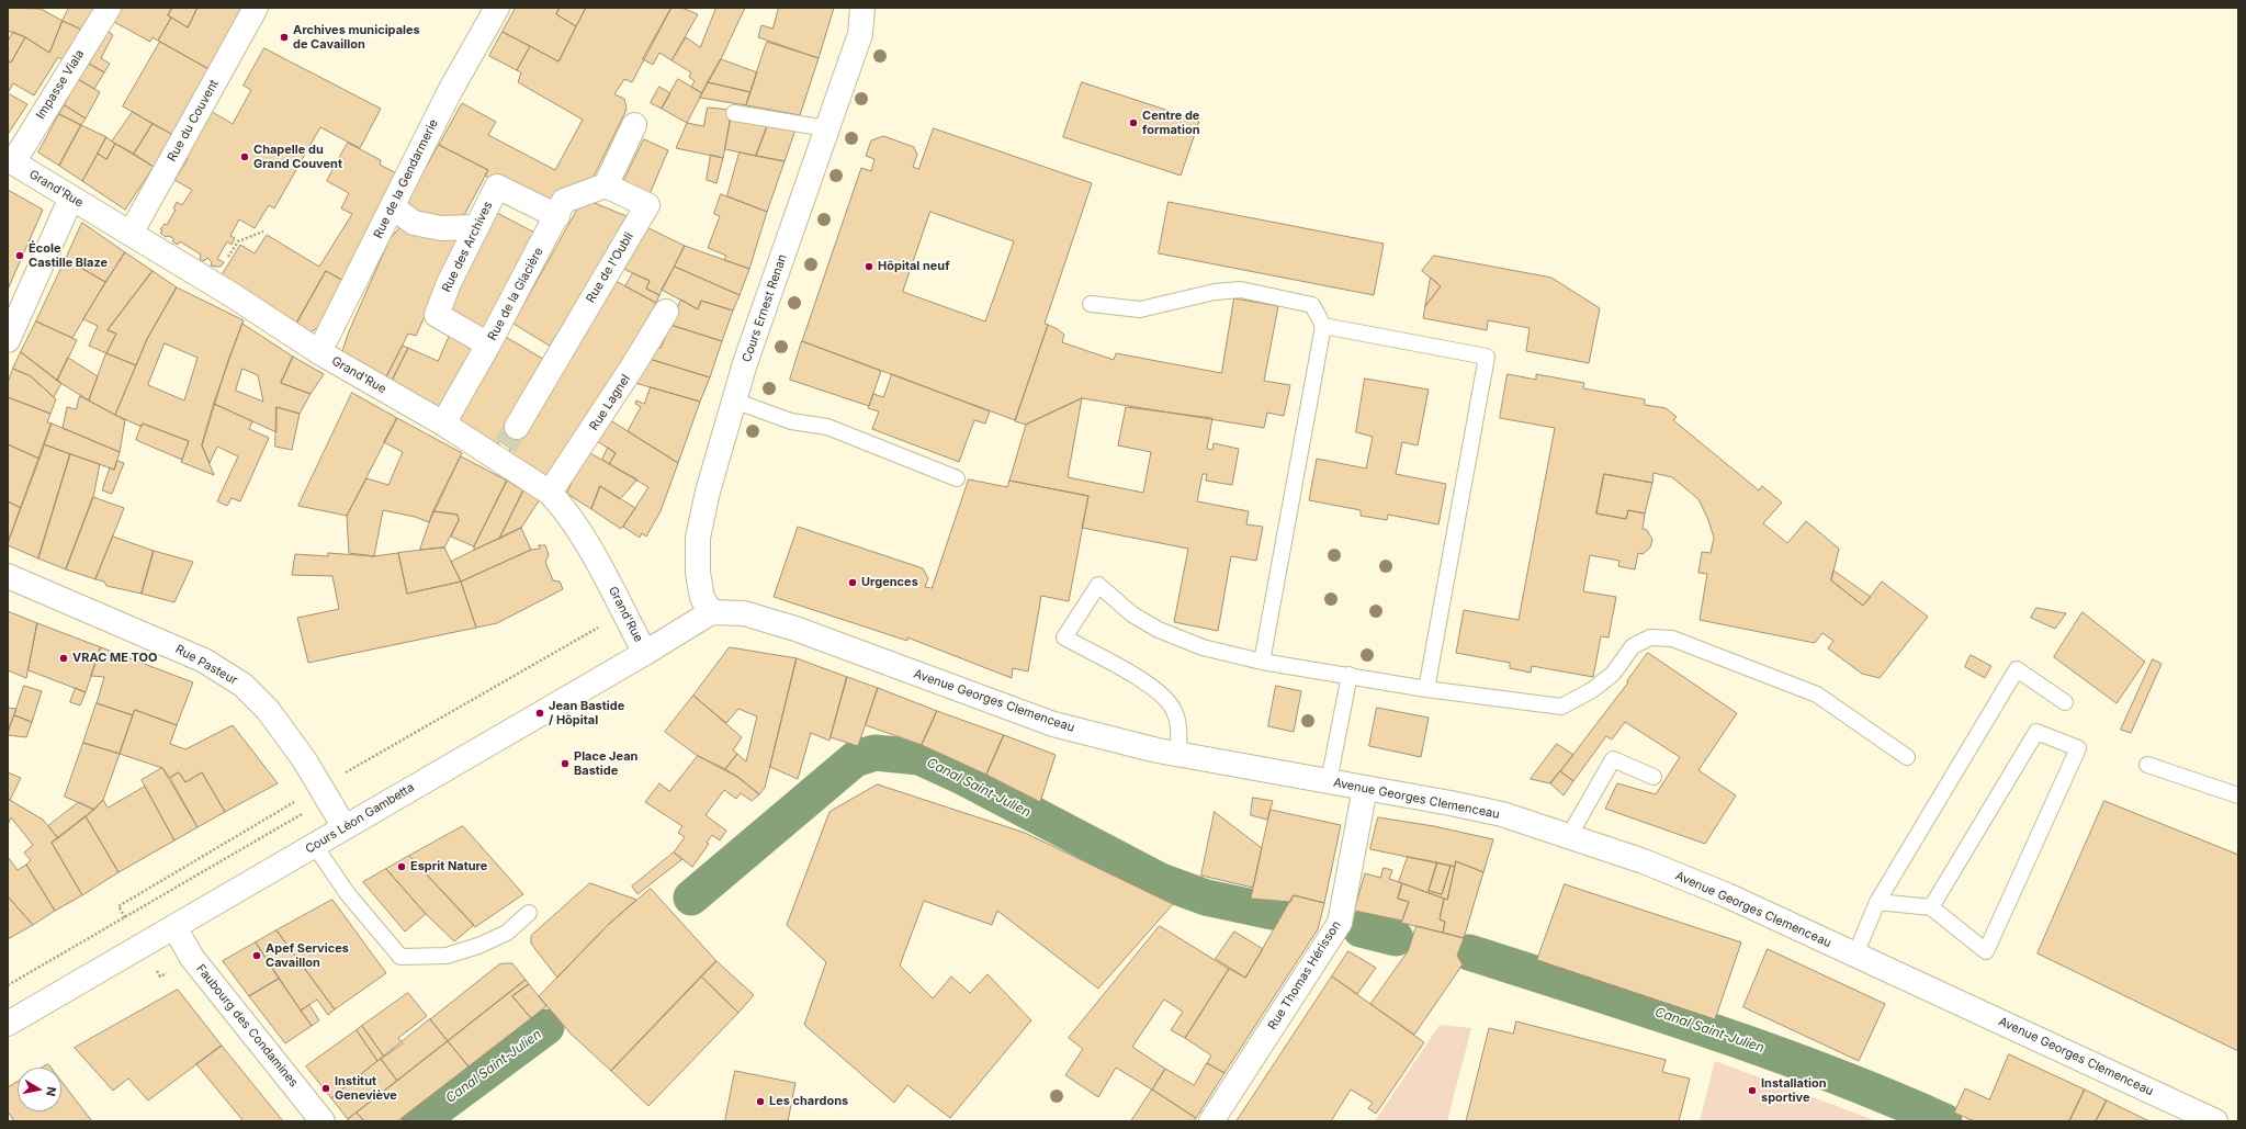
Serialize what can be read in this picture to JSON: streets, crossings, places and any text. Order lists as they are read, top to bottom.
{
  "streets": {
    "street": [
      "Impasse Viala",
      "Rue du Couvent",
      "Rue de la Gendarmerie",
      "Grand'Rue",
      "Rue des Archives",
      "Rue de l'Oubli",
      "Rue de la Glacière",
      "Cours Ernest Renan",
      "Rue Lagnel",
      "Rue Pasteur",
      "Avenue Georges Clemenceau",
      "Cours Léon Gambetta",
      "Rue Thomas Hérisson",
      "Faubourg des Condamines"
    ]
  },
  "crossings": [
    ["Impasse Viala", "Grand'Rue"],
    ["Rue du Couvent", "Grand'Rue"],
    ["Rue de la Gendarmerie", "Grand'Rue"],
    ["Grand'Rue", "Rue de l'Oubli"],
    ["Grand'Rue", "Rue de la Glacière"],
    ["Grand'Rue", "Rue Lagnel"],
    ["Grand'Rue", "Cours Léon Gambetta"],
    ["Rue des Archives", "Rue de la Glacière"],
    ["Rue de l'Oubli", "Rue de la Glacière"],
    ["Cours Ernest Renan", "Avenue Georges Clemenceau"],
    ["Cours Ernest Renan", "Cours Léon Gambetta"],
    ["Rue Pasteur", "Cours Léon Gambetta"],
    ["Avenue Georges Clemenceau", "Cours Léon Gambetta"],
    ["Avenue Georges Clemenceau", "Rue Thomas Hérisson"],
    ["Cours Léon Gambetta", "Faubourg des Condamines"]
  ],
  "water": ["Canal Saint-Julien"],
  "places": [
    "Archives municipales de Cavaillon",
    "Centre de formation",
    "Chapelle du Grand Couvent",
    "École Castille Blaze",
    "Hôpital neuf",
    "Urgences",
    "VRAC ME TOO",
    "Jean Bastide / Hôpital",
    "Place Jean Bastide",
    "Esprit Nature",
    "Apef Services Cavaillon",
    "Institut Geneviève",
    "Installation sportive",
    "Les chardons"
  ],
  "north": "right"
}
